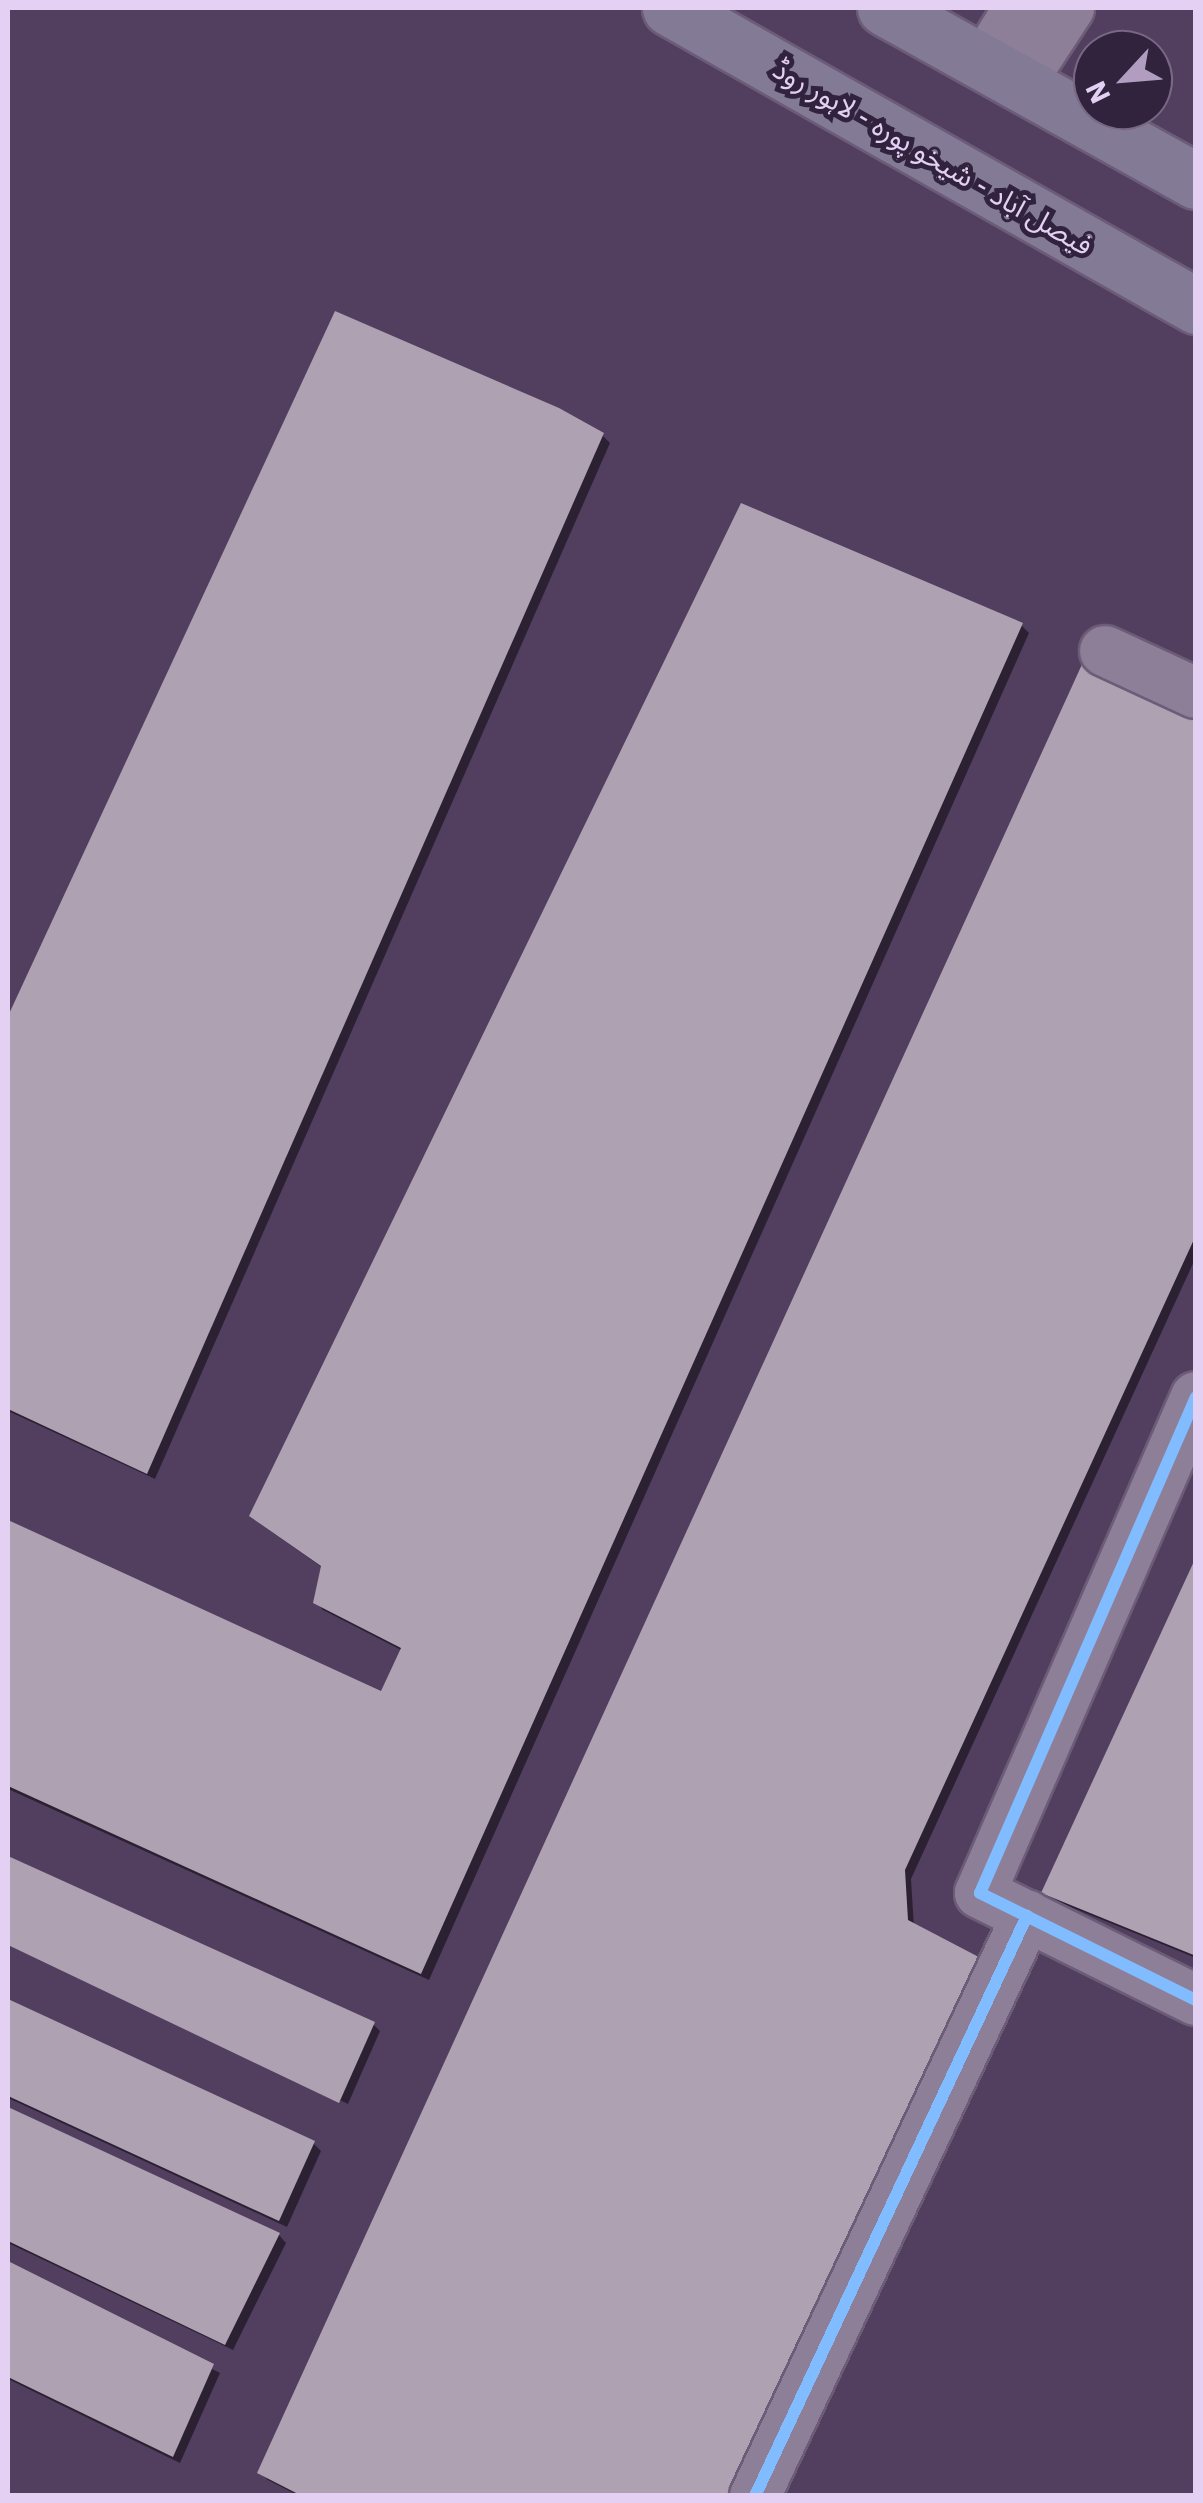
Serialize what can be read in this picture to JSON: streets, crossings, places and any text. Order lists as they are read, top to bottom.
{
  "streets": {
    "highway": ["فیصل آباد - شیخو پورہ - لاہور روڈ"]
  },
  "north": "bottom left"
}
